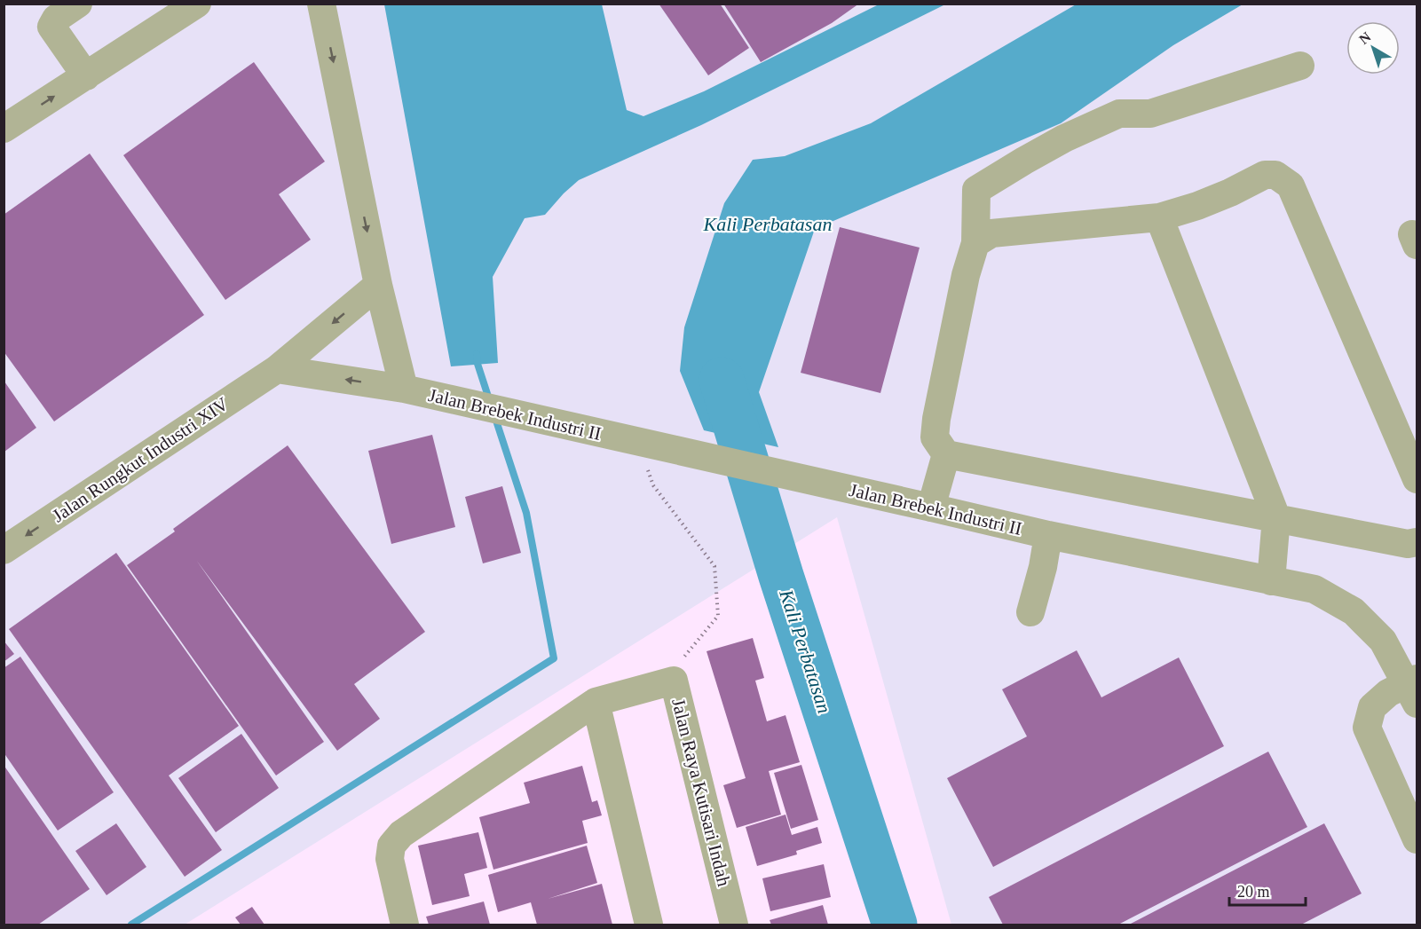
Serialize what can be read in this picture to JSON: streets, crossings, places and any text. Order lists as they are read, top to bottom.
{
  "streets": {
    "street": ["Jalan Brebek Industri II", "Jalan Rungkut Industri XIV", "Jalan Raya Kutisari Indah"]
  },
  "one_way": ["Jalan Rungkut Industri XIV"],
  "water": ["Kali Perbatasan"],
  "scale_bar": "20 m",
  "north": "top left"
}
